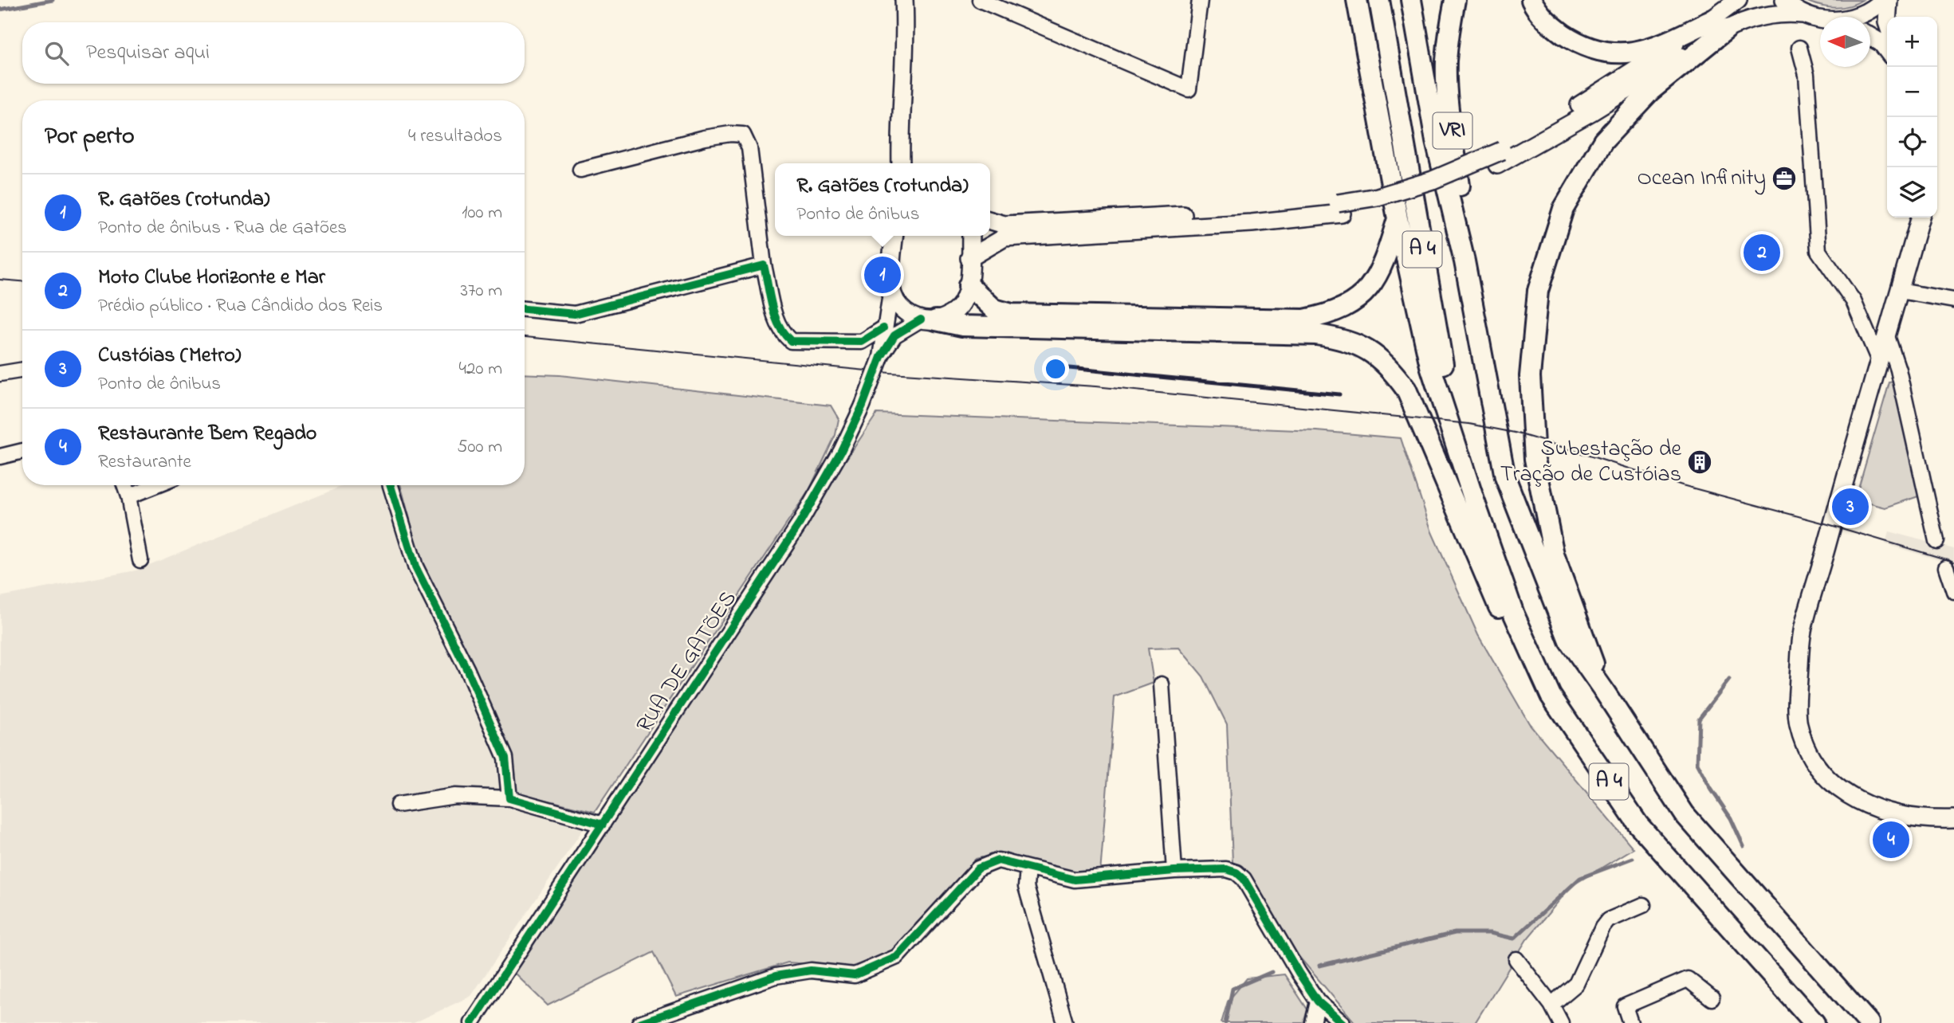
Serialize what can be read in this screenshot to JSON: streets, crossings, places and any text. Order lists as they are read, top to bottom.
{
  "streets": {
    "highway": ["VRI", "A 4"],
    "street": ["RUA DE GATÕES"]
  },
  "crossings": [
    ["VRI", "A 4"]
  ],
  "places": {
    "office": ["Ocean Infinity"],
    "building": ["Subestação de Tração de Custóias"]
  },
  "north": "left",
  "page": {
    "map_buttons": ["+", "−"],
    "search": "Pesquisar aqui",
    "heading": ["Por perto", "4 resultados"],
    "popup": ["R. Gatões (rotunda)", "Ponto de ônibus"],
    "list": [
      {
        "mark": "1",
        "name": "R. Gatões (rotunda)",
        "note": "Ponto de ônibus · Rua de Gatões",
        "value": "100 m"
      },
      {
        "mark": "2",
        "name": "Moto Clube Horizonte e Mar",
        "note": "Prédio público · Rua Cândido dos Reis",
        "value": "370 m"
      },
      {
        "mark": "3",
        "name": "Custóias (Metro)",
        "note": "Ponto de ônibus",
        "value": "420 m"
      },
      {
        "mark": "4",
        "name": "Restaurante Bem Regado",
        "note": "Restaurante",
        "value": "500 m"
      }
    ],
    "pins": [
      "2",
      "1",
      "3",
      "4"
    ]
  }
}
